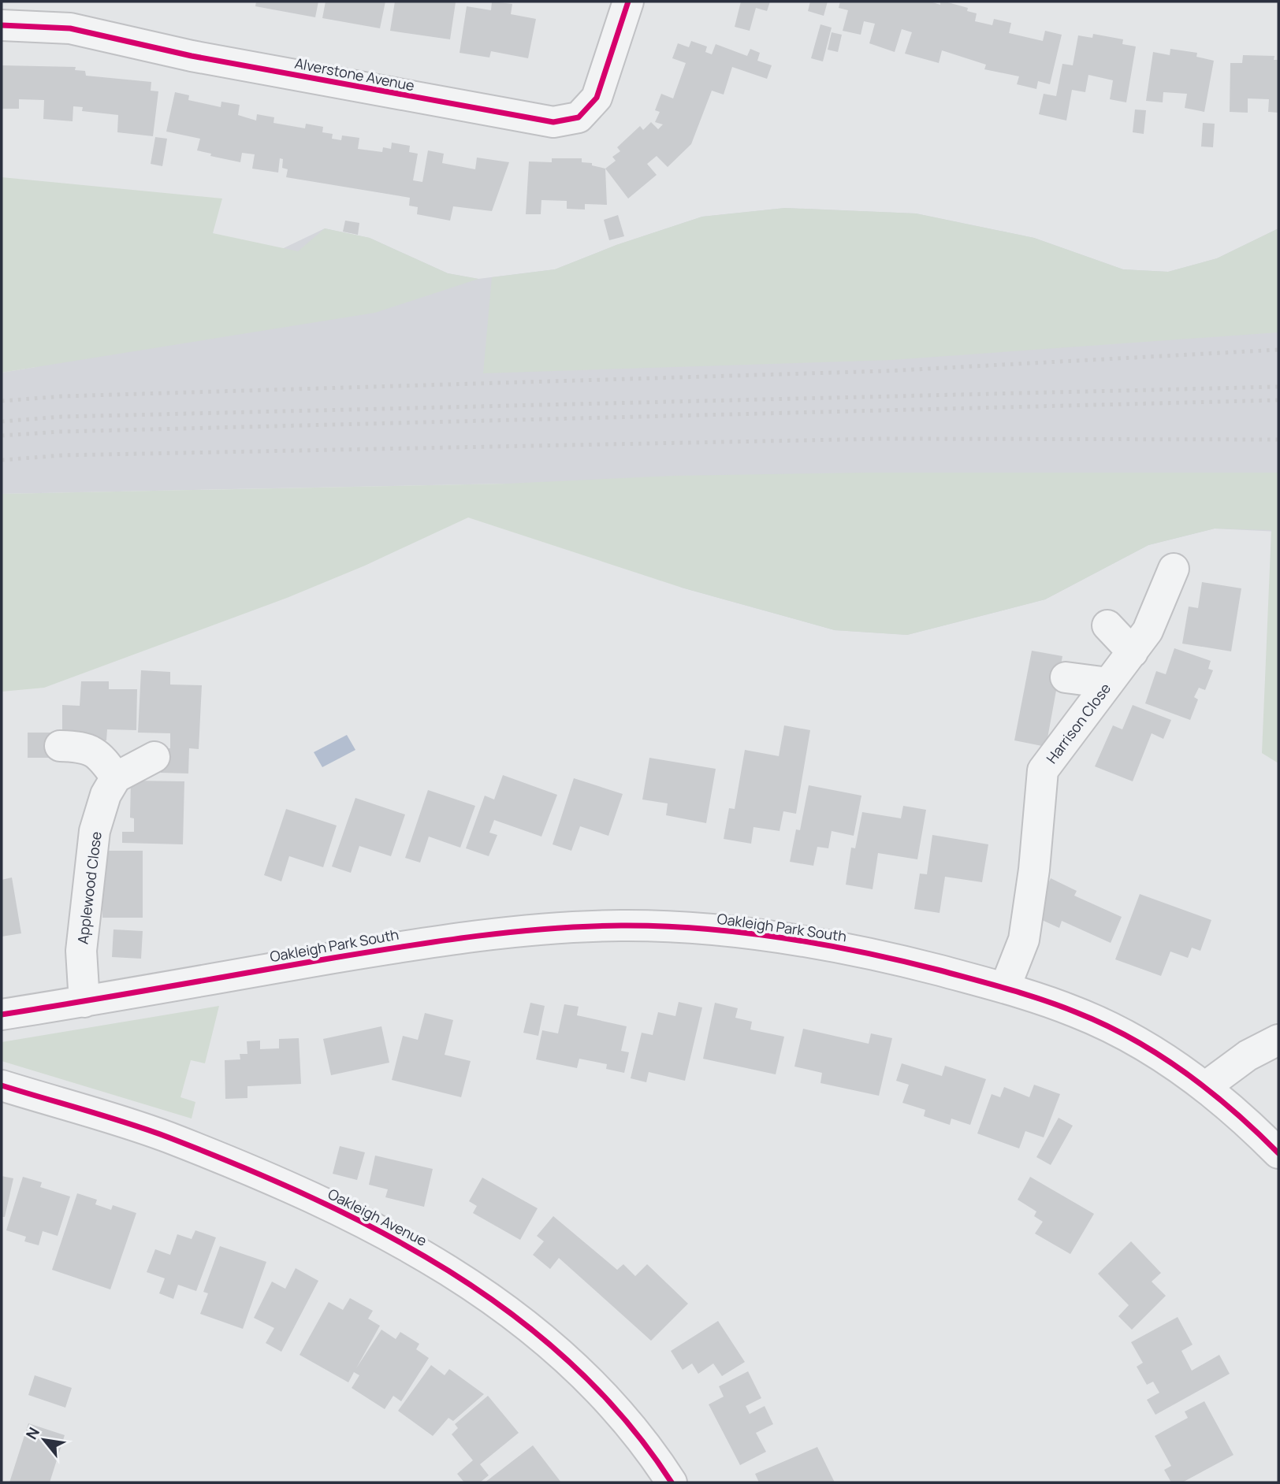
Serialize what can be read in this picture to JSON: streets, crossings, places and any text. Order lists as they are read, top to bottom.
{
  "streets": {
    "street": [
      "Alverstone Avenue",
      "Harrison Close",
      "Applewood Close",
      "Oakleigh Park South",
      "Oakleigh Avenue"
    ]
  },
  "crossings": [
    ["Harrison Close", "Oakleigh Park South"],
    ["Applewood Close", "Oakleigh Park South"]
  ],
  "north": "top left"
}
